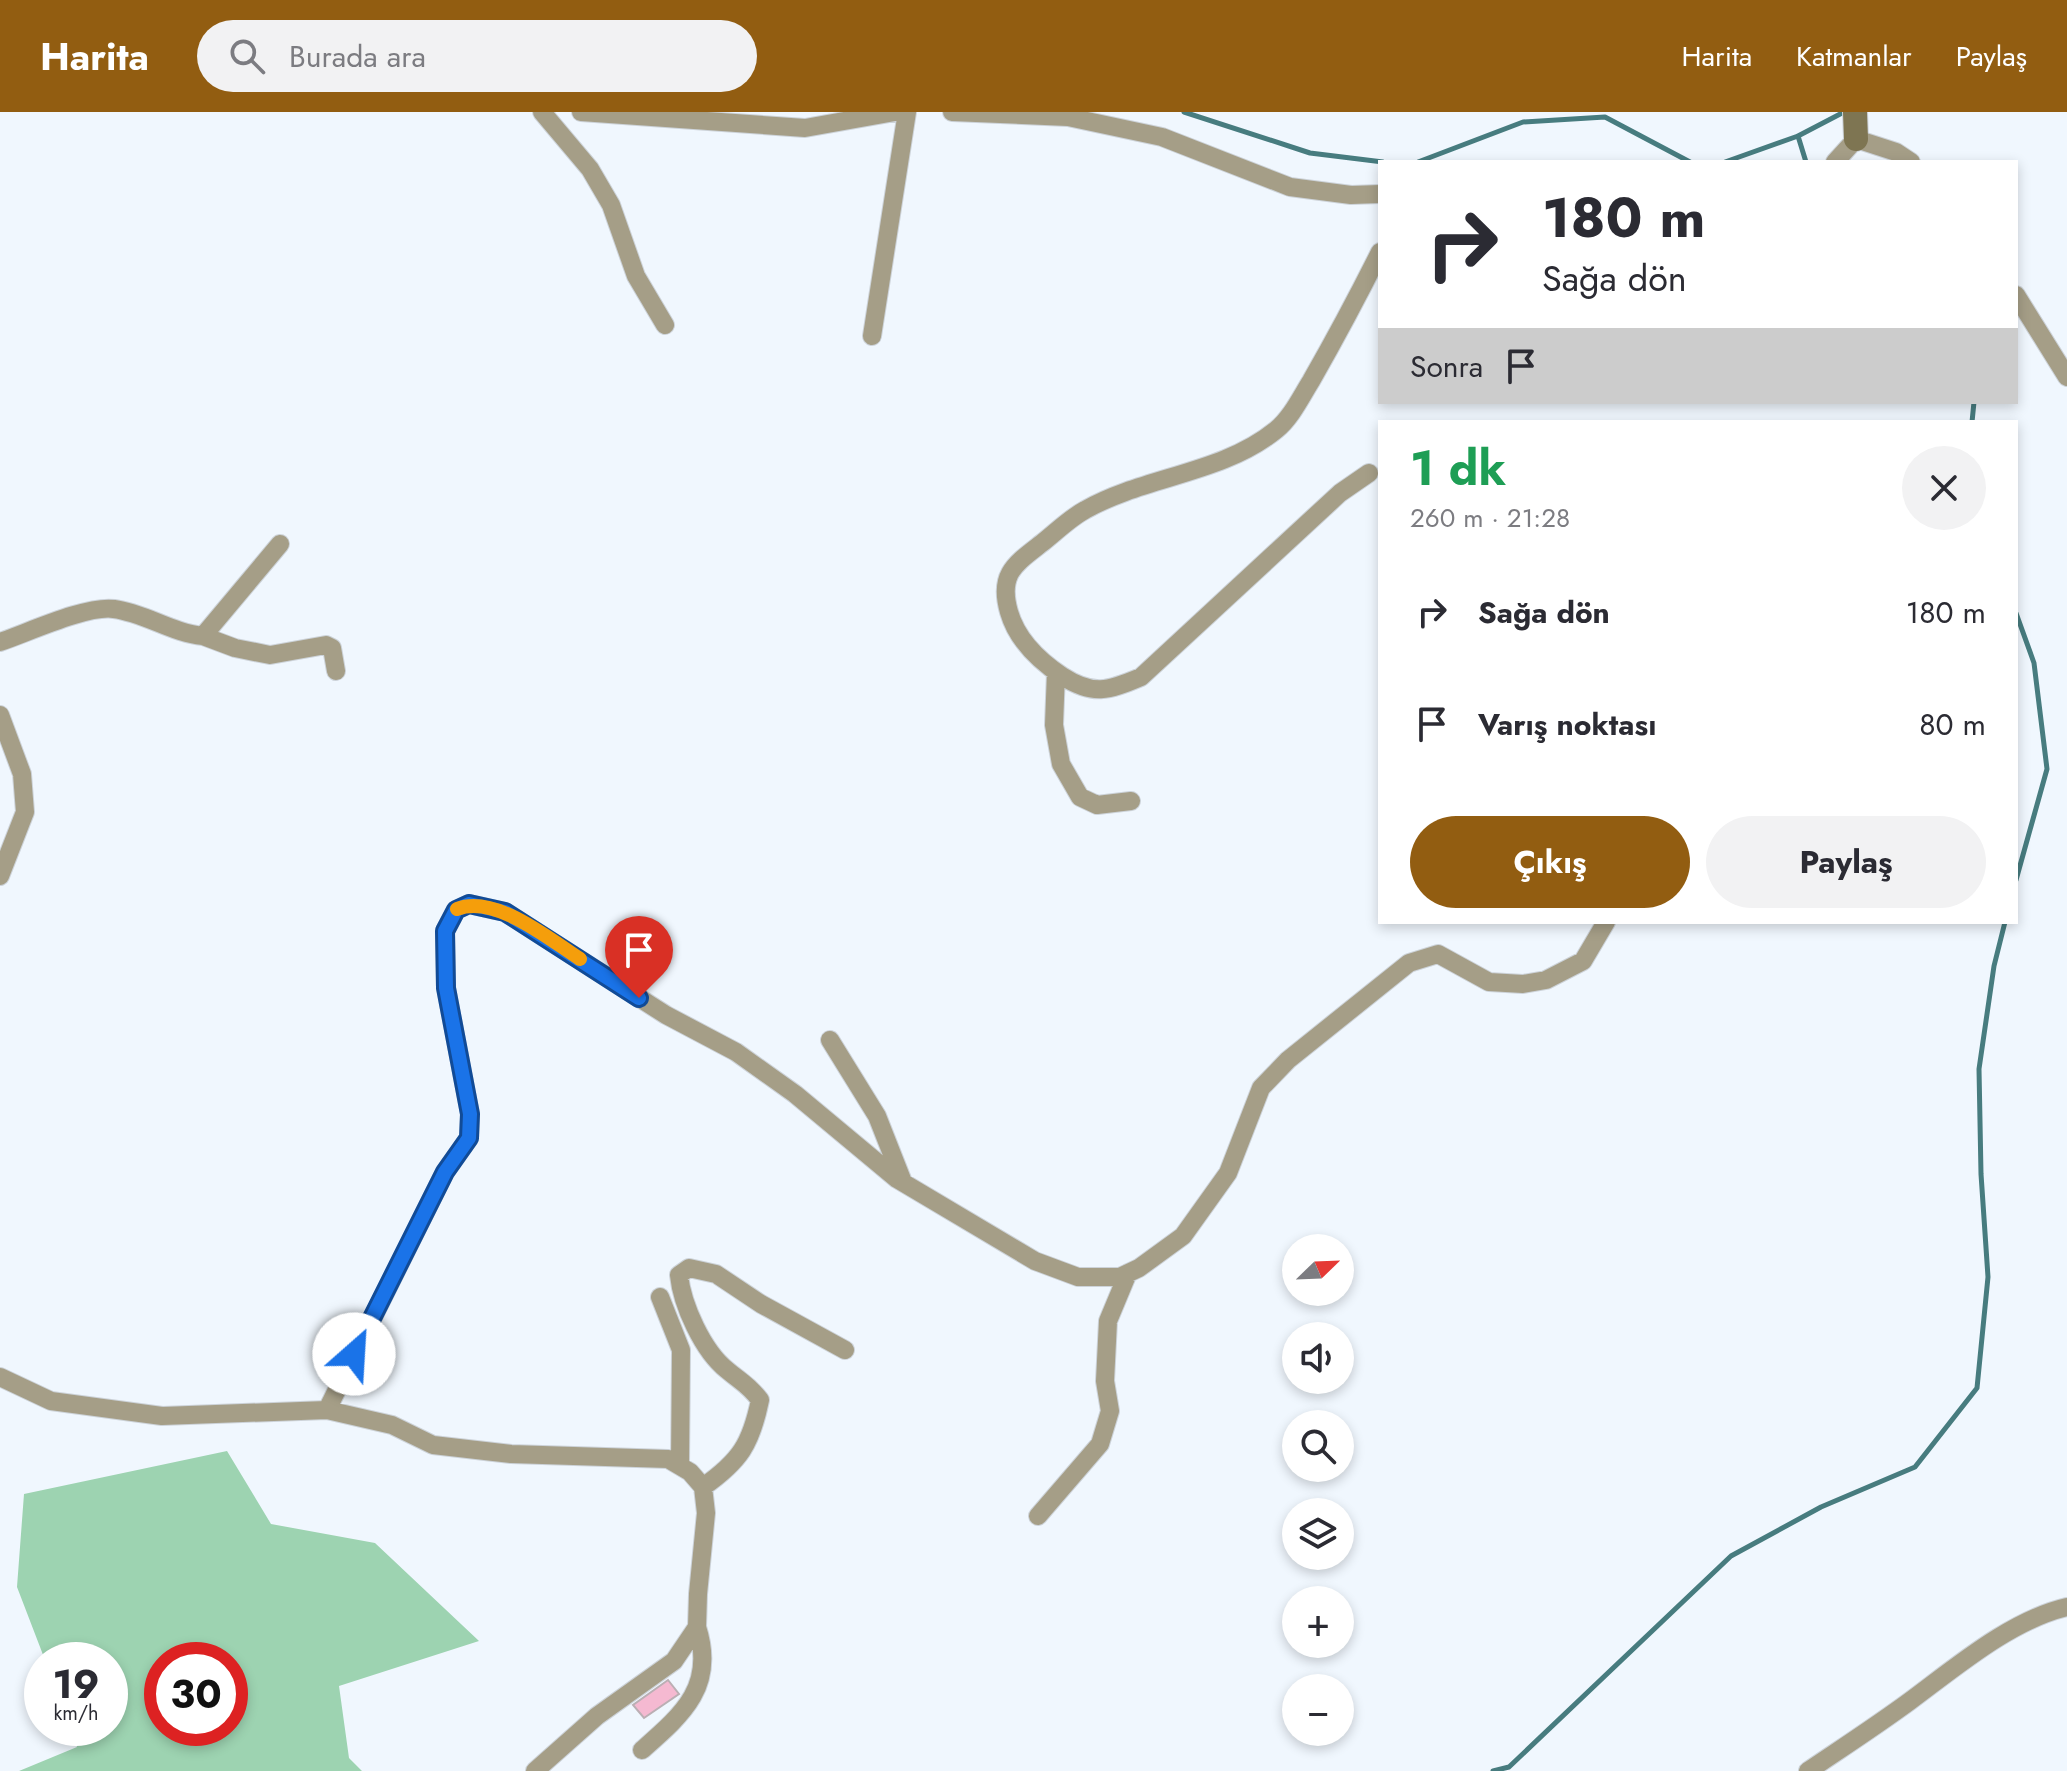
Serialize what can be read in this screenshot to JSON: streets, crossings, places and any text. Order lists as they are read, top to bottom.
{
  "north": "top right",
  "page": {
    "header": "Harita",
    "search": "Burada ara",
    "nav": ["Harita", "Katmanlar", "Paylaş"],
    "turn": ["180 m", "Sağa dön"],
    "then": "Sonra",
    "heading": ["1 dk", "260 m · 21:28"],
    "list": [
      {
        "name": "Sağa dön",
        "value": "180 m"
      },
      {
        "name": "Varış noktası",
        "value": "80 m"
      }
    ],
    "buttons": ["Çıkış", "Paylaş"],
    "map_buttons": ["+", "−"],
    "speed": "19 km/h",
    "limit": "30"
  }
}
